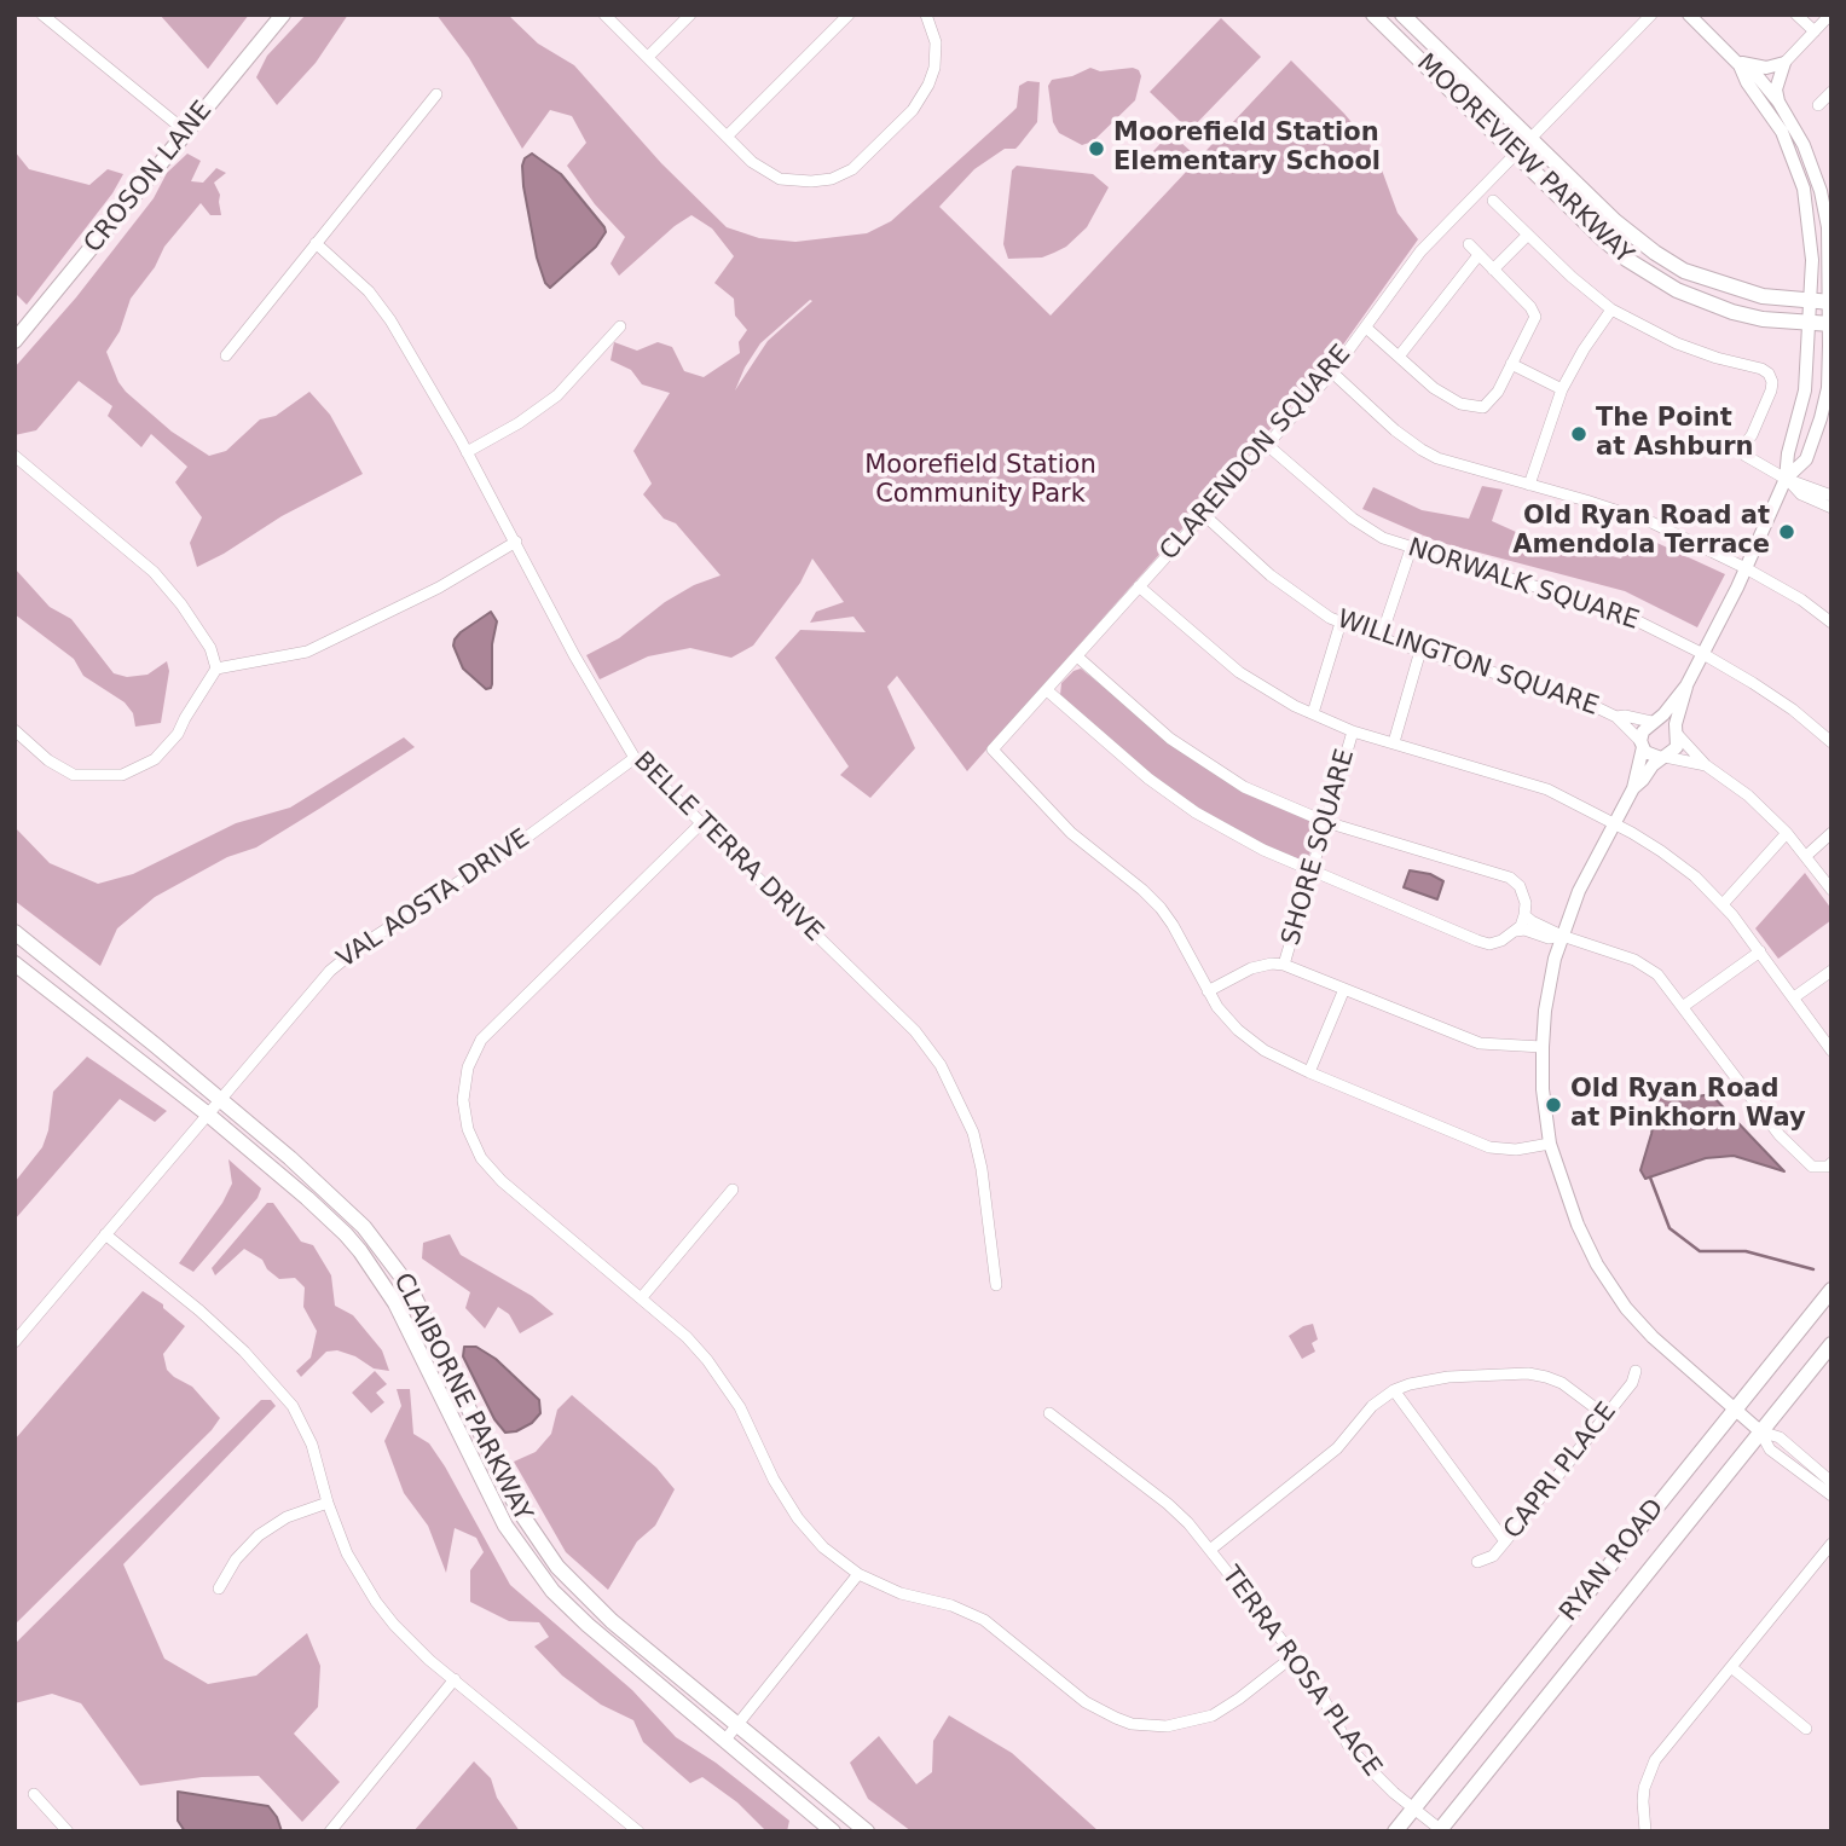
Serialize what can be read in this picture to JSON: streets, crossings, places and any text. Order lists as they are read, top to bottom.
{
  "streets": {
    "main road": [
      "MOOREVIEW PARKWAY",
      "CROSON LANE",
      "CLAIBORNE PARKWAY",
      "RYAN ROAD"
    ],
    "street": [
      "CLARENDON SQUARE",
      "NORWALK SQUARE",
      "WILLINGTON SQUARE",
      "BELLE TERRA DRIVE",
      "SHORE SQUARE",
      "VAL AOSTA DRIVE",
      "CAPRI PLACE",
      "TERRA ROSA PLACE"
    ]
  },
  "crossings": [
    ["MOOREVIEW PARKWAY", "CLARENDON SQUARE"],
    ["CLARENDON SQUARE", "NORWALK SQUARE"],
    ["CLARENDON SQUARE", "WILLINGTON SQUARE"],
    ["BELLE TERRA DRIVE", "VAL AOSTA DRIVE"],
    ["VAL AOSTA DRIVE", "CLAIBORNE PARKWAY"],
    ["RYAN ROAD", "TERRA ROSA PLACE"]
  ],
  "parks": ["Moorefield Station Community Park"],
  "places": [
    "Moorefield Station Elementary School",
    "The Point at Ashburn",
    "Old Ryan Road at Amendola Terrace",
    "Old Ryan Road at Pinkhorn Way"
  ]
}
